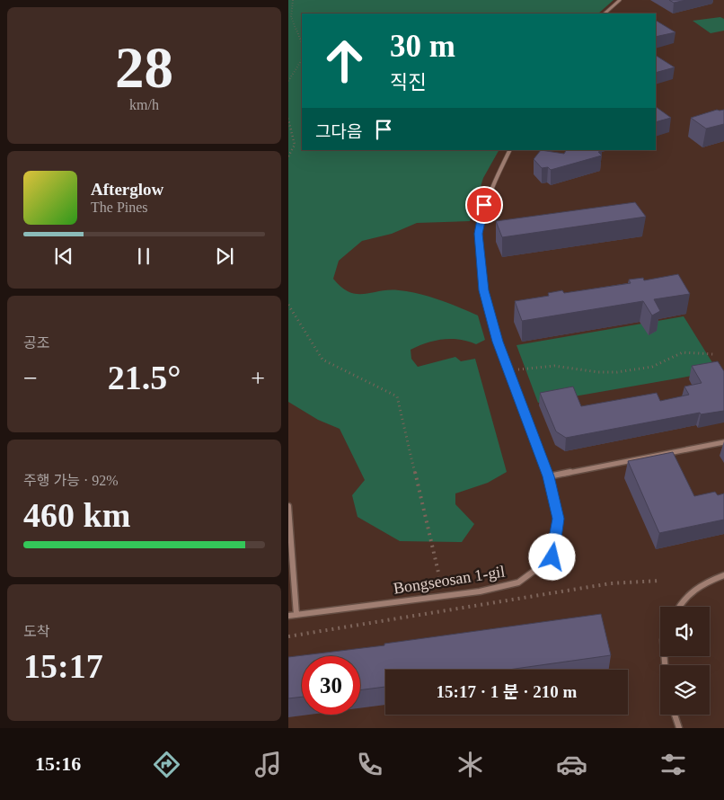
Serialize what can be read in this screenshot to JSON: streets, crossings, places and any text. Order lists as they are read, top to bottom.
{
  "streets": {
    "street": ["Bongseosan 1-gil"]
  },
  "page": {
    "tile": [
      ["28", "km/h"],
      "공조",
      ["주행 가능 · 92%", "460 km"],
      ["도착", "15:17"]
    ],
    "turn": ["30 m", "직진"],
    "then": "그다음",
    "song": ["Afterglow", "The Pines"],
    "heat": ["−", "21.5°", "+"],
    "limit": "30",
    "trip": "15:17 · 1 분 · 210 m",
    "tabs": "15:16"
  }
}
